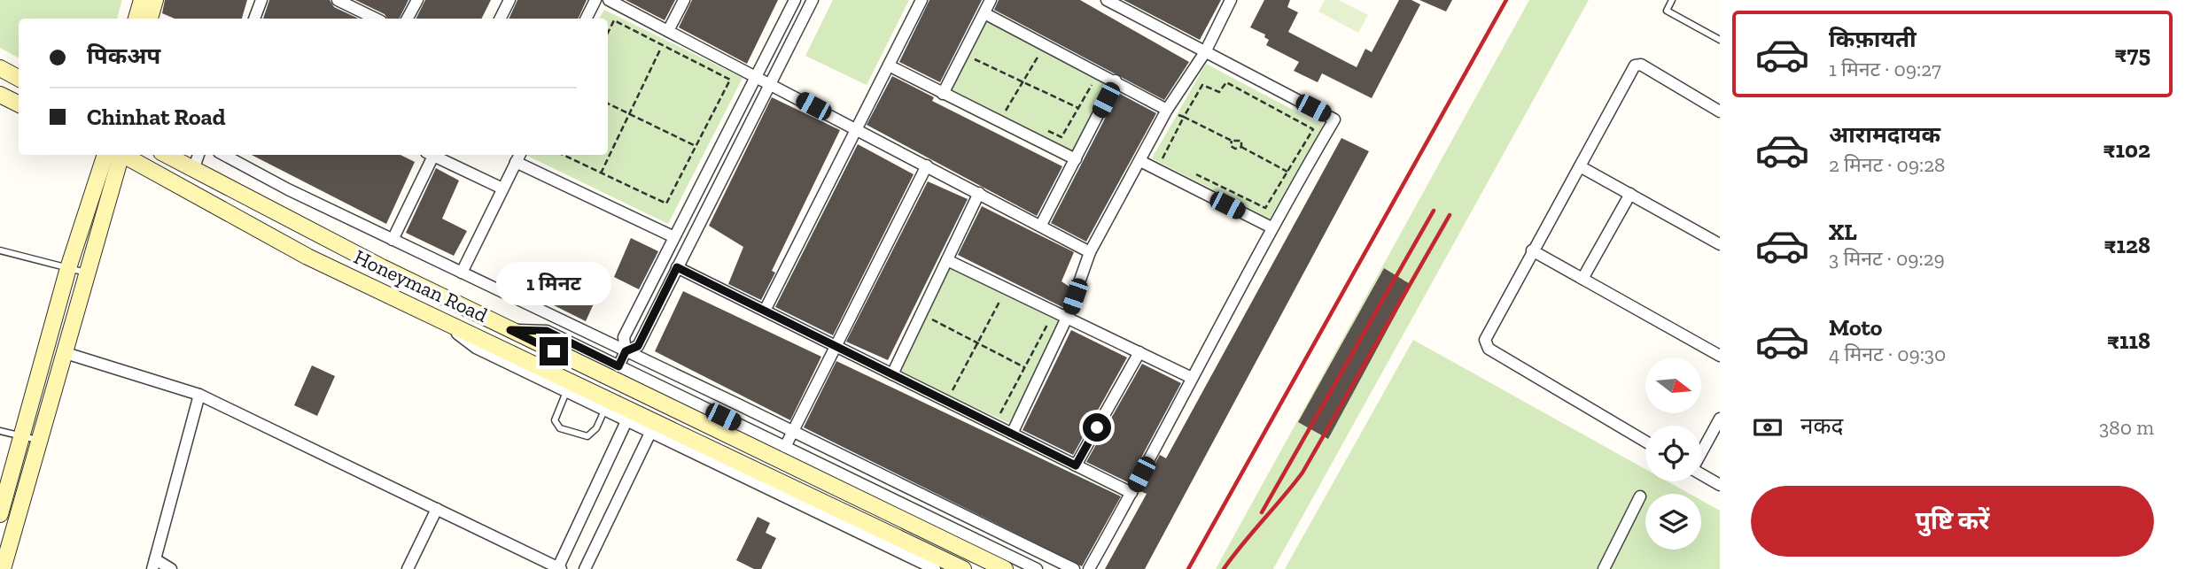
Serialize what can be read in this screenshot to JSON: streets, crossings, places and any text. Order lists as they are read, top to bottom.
{
  "streets": {
    "street": ["Honeyman Road"]
  },
  "north": "right",
  "page": {
    "list": [
      {
        "name": "किफ़ायती",
        "note": "1 मिनट · 09:27",
        "value": "₹75"
      },
      {
        "name": "आरामदायक",
        "note": "2 मिनट · 09:28",
        "value": "₹102"
      },
      {
        "name": "XL",
        "note": "3 मिनट · 09:29",
        "value": "₹128"
      },
      {
        "name": "Moto",
        "note": "4 मिनट · 09:30",
        "value": "₹118"
      }
    ],
    "banner": ["पिकअप", "Chinhat Road"],
    "bubble": "1 मिनट",
    "pay": ["नकद", "380 m"],
    "buttons": "पुष्टि करें"
  }
}
